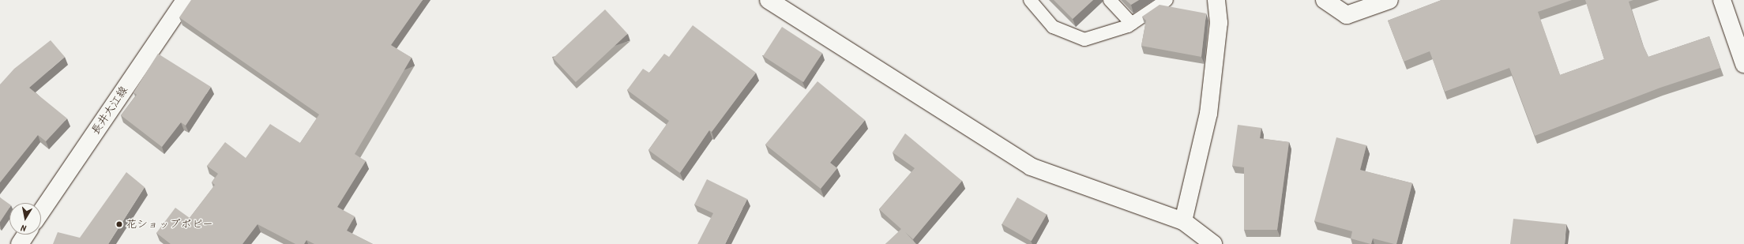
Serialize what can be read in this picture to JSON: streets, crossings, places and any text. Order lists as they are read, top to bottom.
{
  "streets": {
    "street": ["長井大江線"]
  },
  "places": ["花ショップポピー"],
  "north": "bottom"
}
